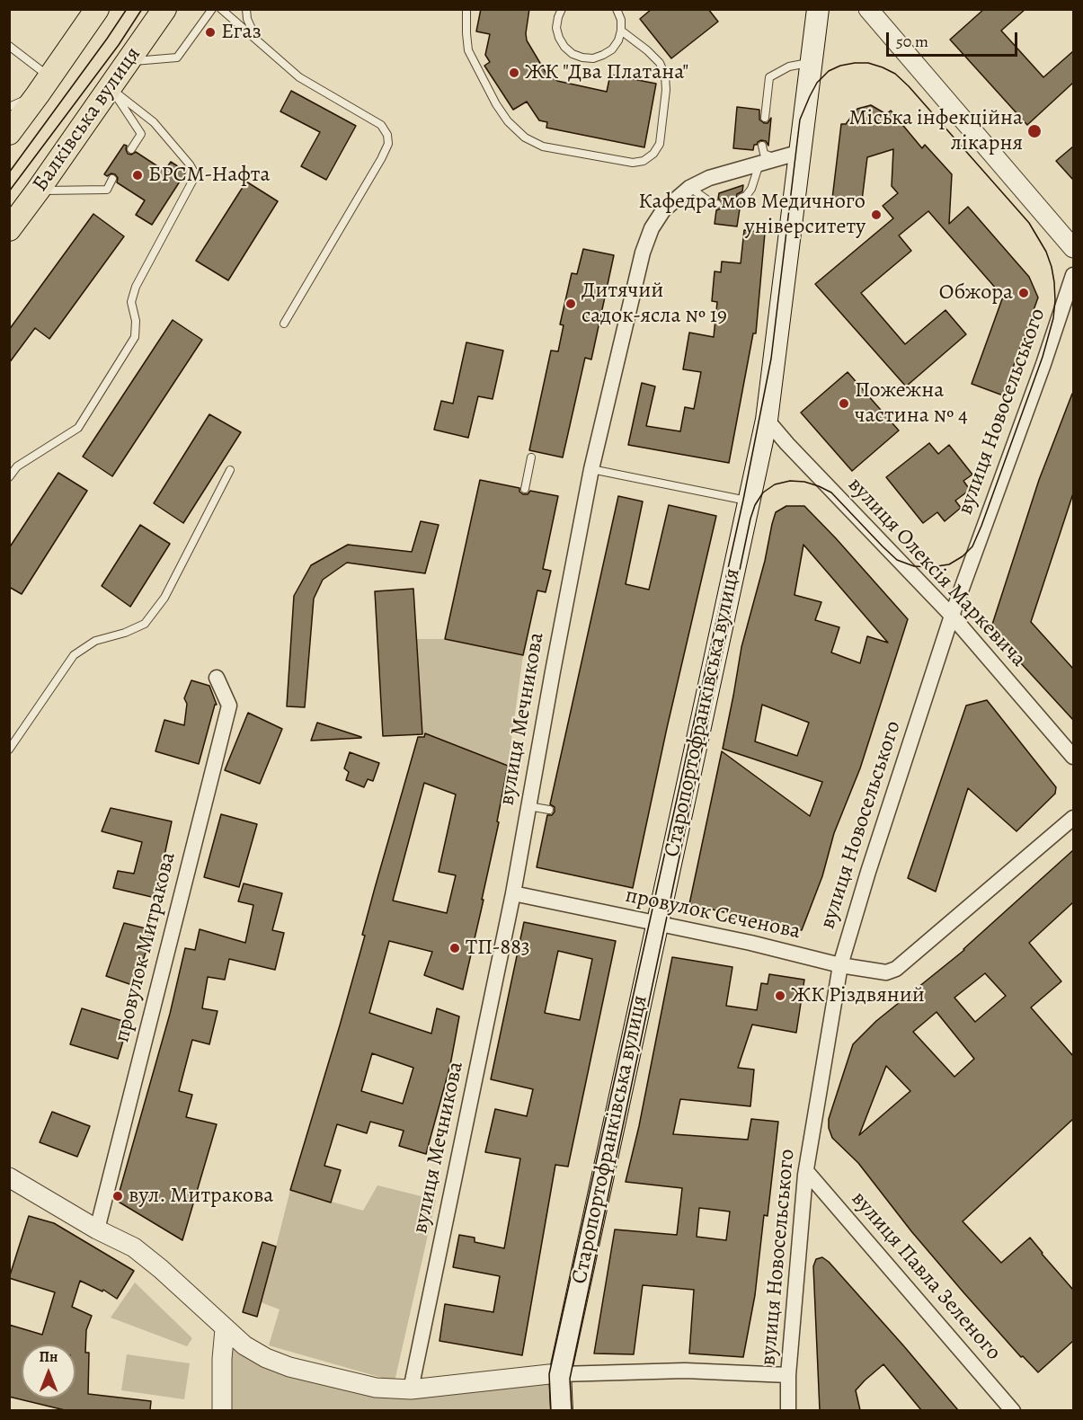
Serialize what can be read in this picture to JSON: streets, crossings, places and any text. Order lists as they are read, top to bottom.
{
  "streets": {
    "main road": ["Балківська вулиця", "Старопортофранківська вулиця"],
    "street": [
      "вулиця Новосельського",
      "вулиця Олексія Маркевича",
      "вулиця Мечникова",
      "провулок Сєченова",
      "провулок Митракова",
      "вулиця Павла Зеленого"
    ]
  },
  "crossings": [
    ["вулиця Новосельського", "вулиця Олексія Маркевича"],
    ["вулиця Новосельського", "провулок Сєченова"],
    ["вулиця Новосельського", "вулиця Павла Зеленого"],
    ["вулиця Олексія Маркевича", "Старопортофранківська вулиця"],
    ["Старопортофранківська вулиця", "вулиця Мечникова"],
    ["Старопортофранківська вулиця", "провулок Сєченова"],
    ["вулиця Мечникова", "провулок Сєченова"]
  ],
  "places": [
    "Егаз",
    "ЖК \"Два Платана\"",
    "Міська інфекційна лікарня",
    "БРСМ-Нафта",
    "Кафедра мов Медичного університету",
    "Обжора",
    "Дитячий садок-ясла № 19",
    "Пожежна частина № 4",
    "ТП-883",
    "ЖК Різдвяний",
    "вул. Митракова"
  ],
  "scale_bar": "50 m",
  "north": "top"
}
